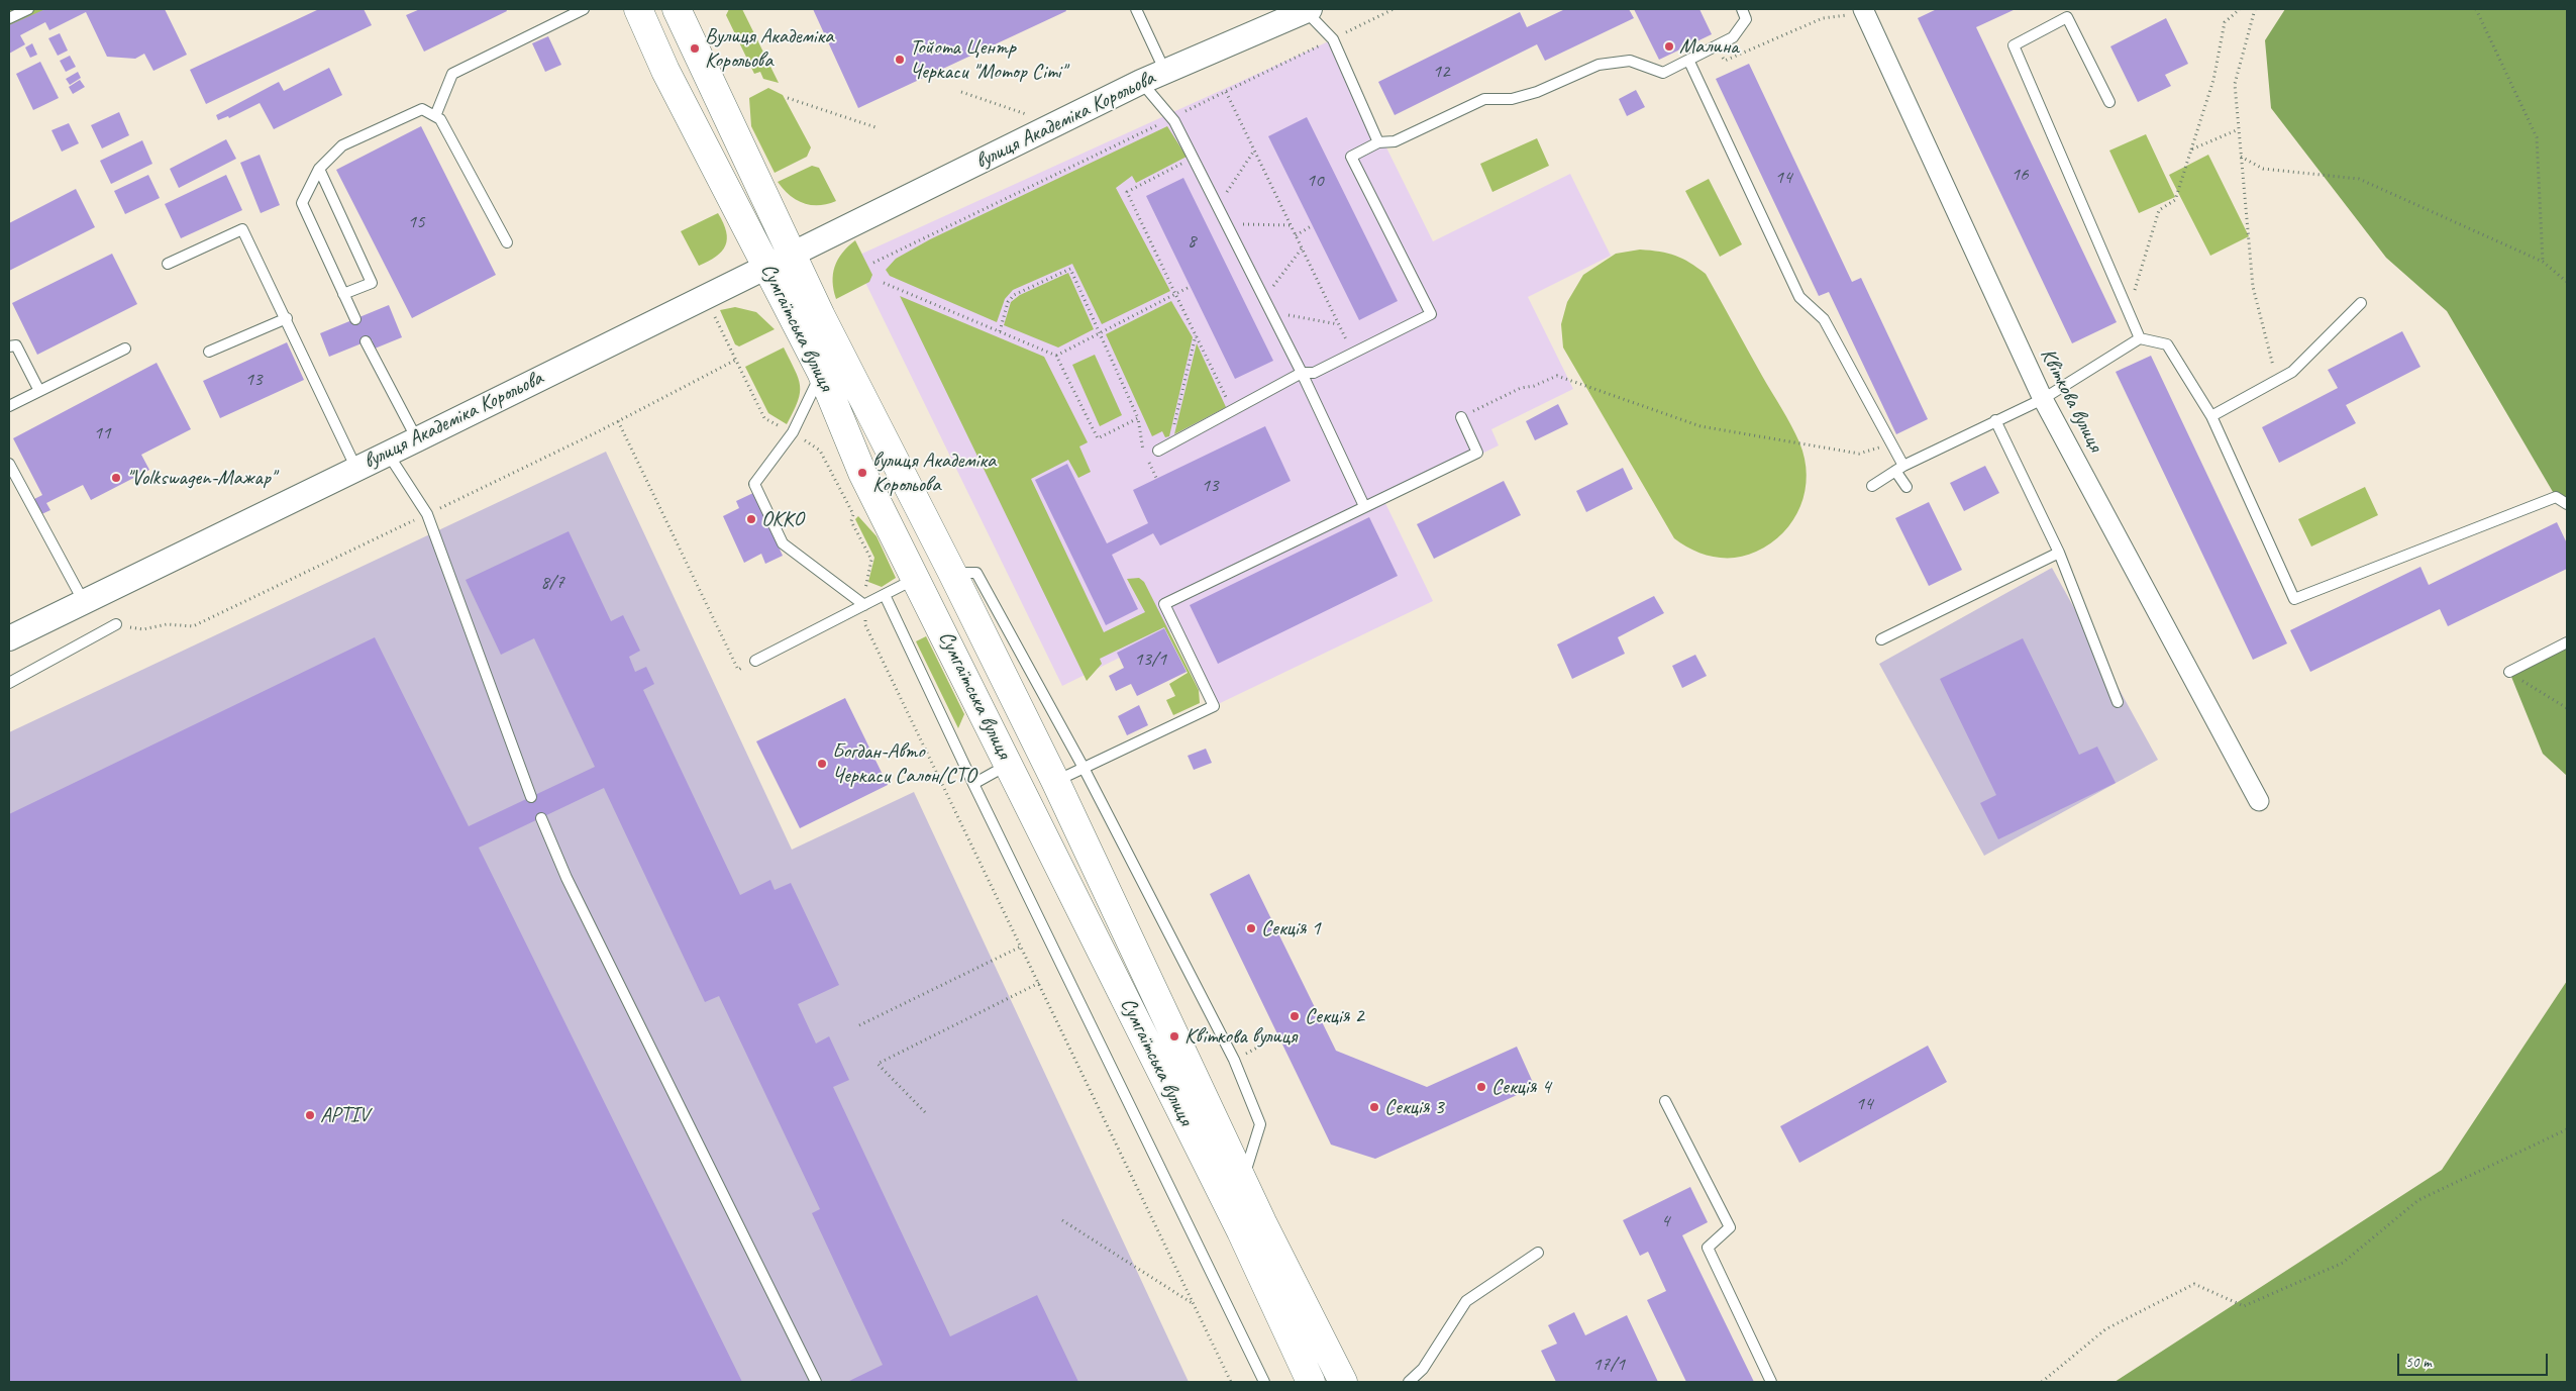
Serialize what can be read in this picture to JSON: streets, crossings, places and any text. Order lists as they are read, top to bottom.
{
  "streets": {
    "main road": ["Сумгаїтська вулиця"],
    "street": ["вулиця Академіка Корольова", "Квіткова вулиця"]
  },
  "crossings": [
    ["вулиця Академіка Корольова", "Сумгаїтська вулиця"]
  ],
  "places": [
    "Малина",
    "Вулиця Академіка Корольова",
    "Тойота Центр Черкаси \"Мотор Сіті\"",
    "вулиця Академіка Корольова",
    "\"Volkswagen-Мажар\"",
    "ОККО",
    "Богдан-Авто Черкаси Салон/СТО",
    "Секція 1",
    "Секція 2",
    "Квіткова вулиця",
    "Секція 4",
    "Секція 3",
    "APTIV"
  ],
  "house_numbers": [
    "12",
    "16",
    "14",
    "10",
    "15",
    "8",
    "13",
    "11",
    "13",
    "8/7",
    "13/1",
    "14",
    "4",
    "17/1"
  ],
  "scale_bar": "50 m"
}
